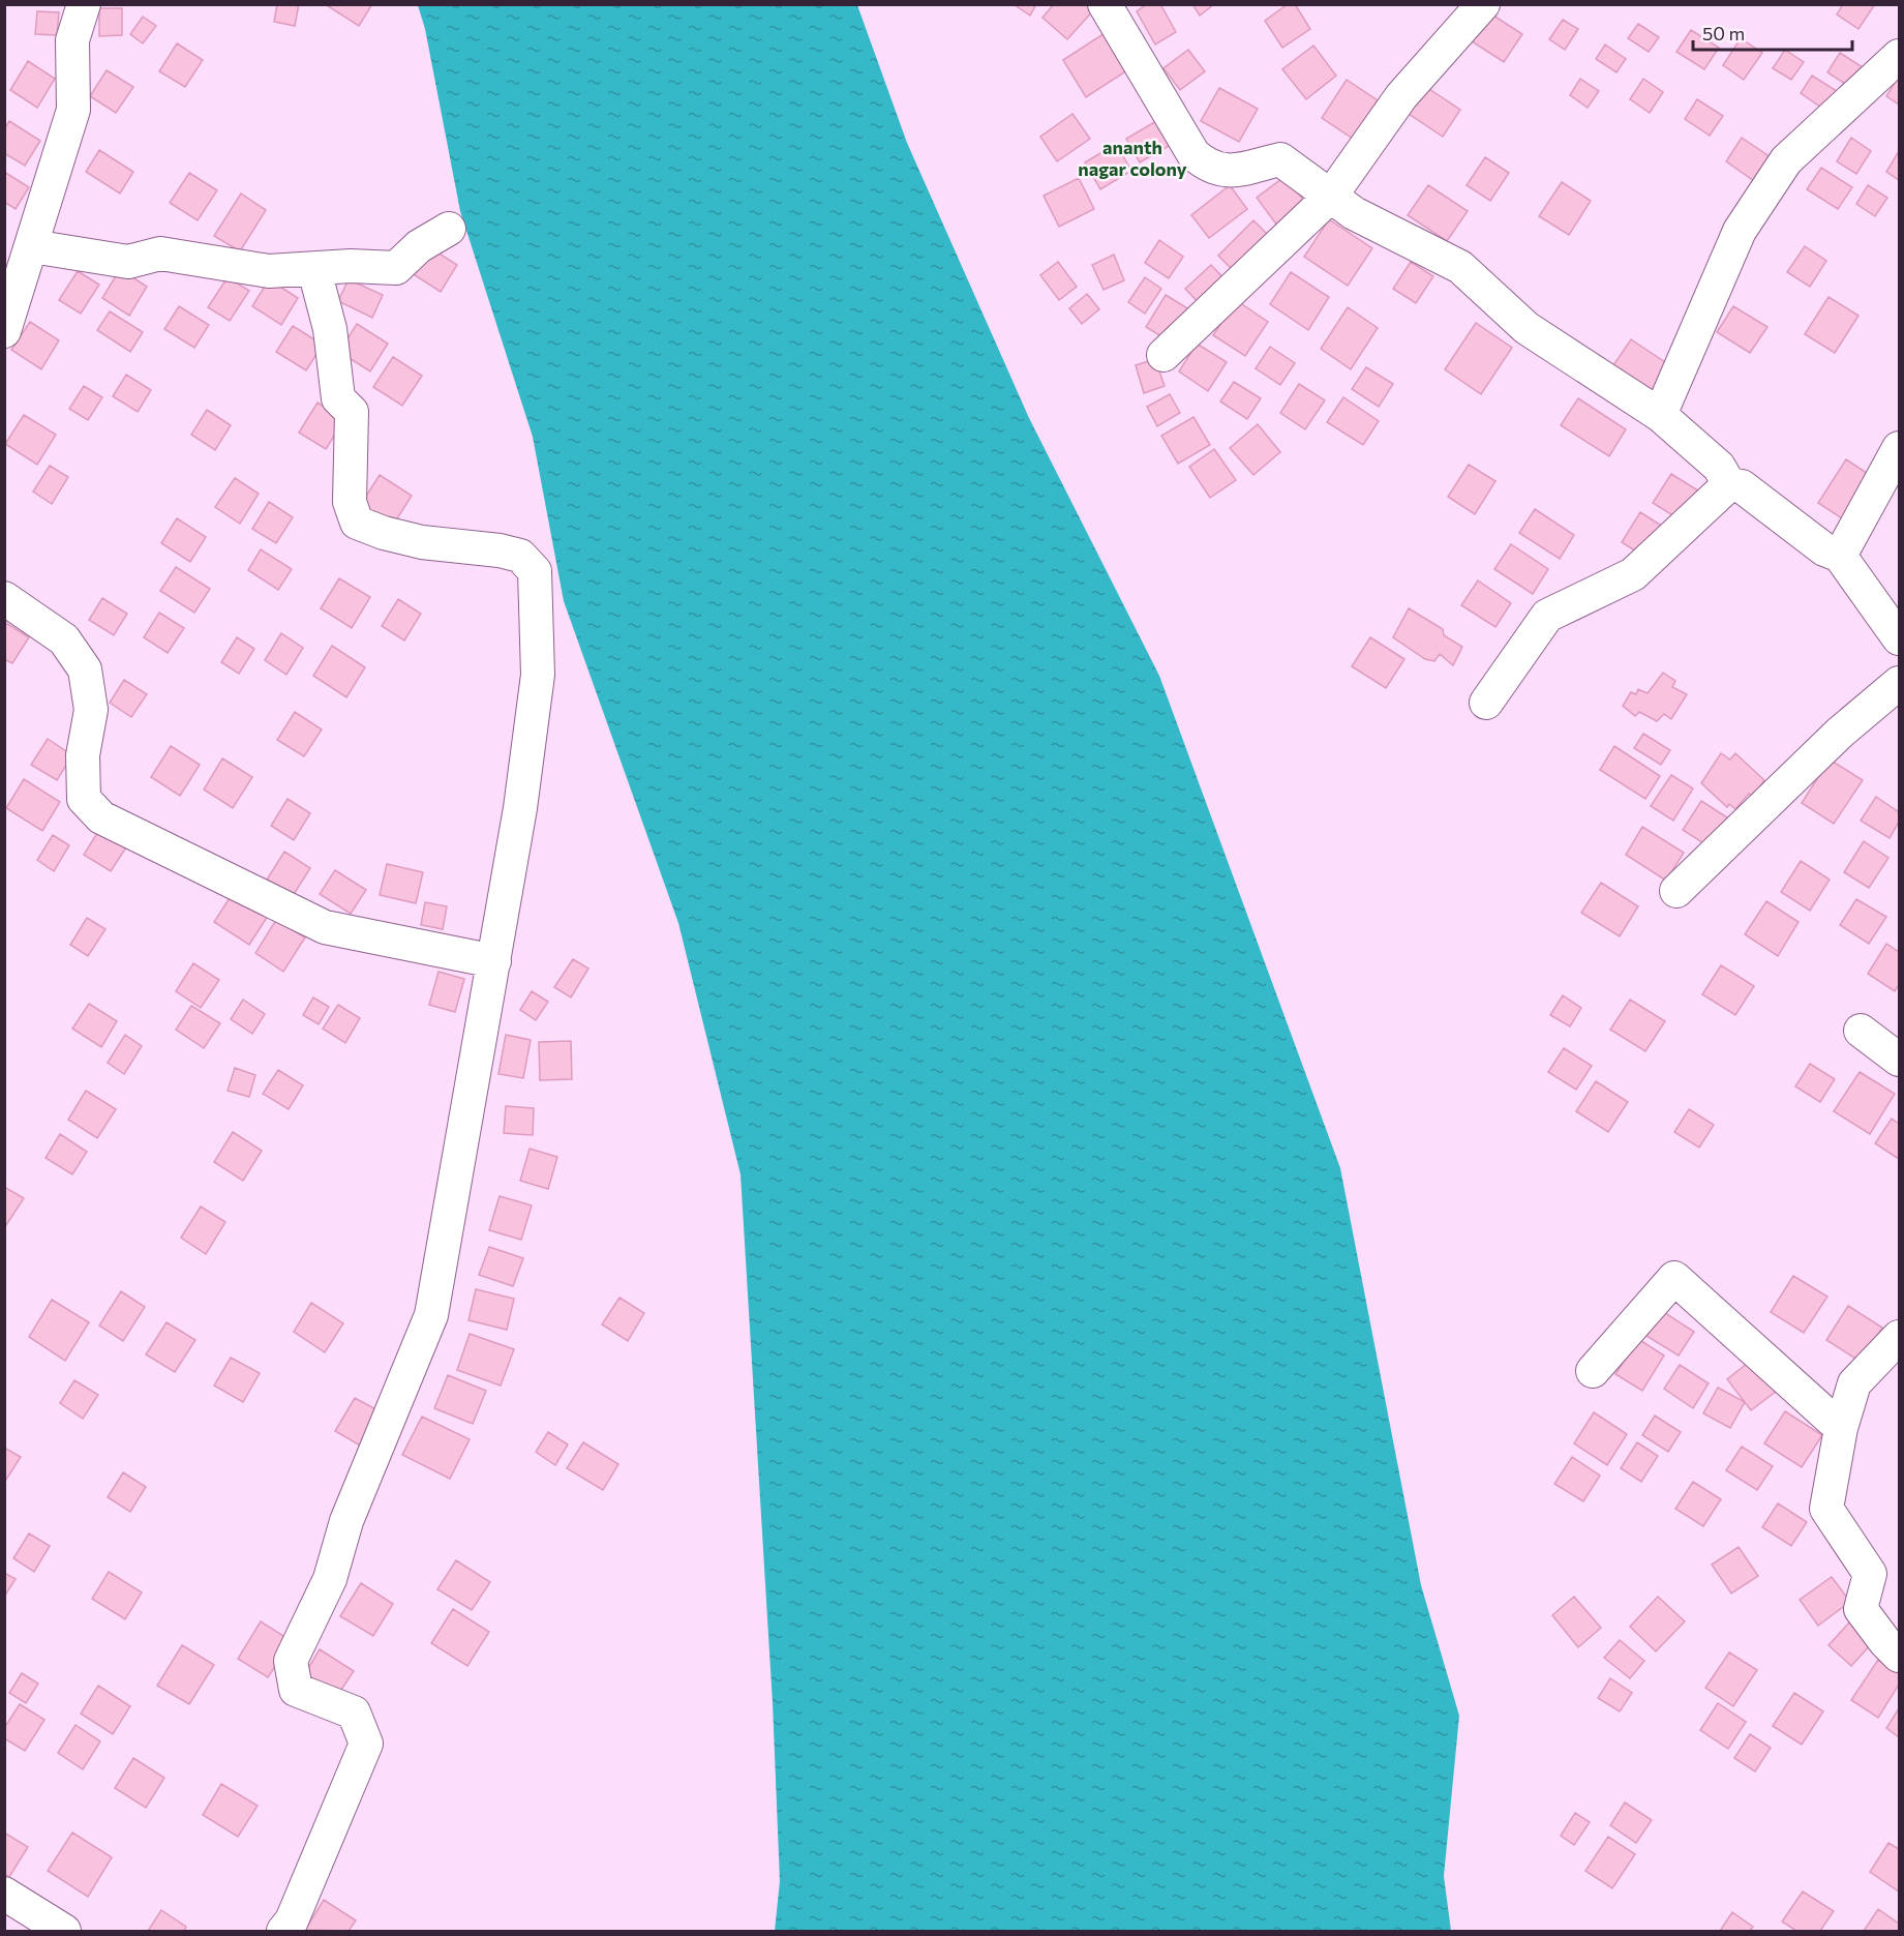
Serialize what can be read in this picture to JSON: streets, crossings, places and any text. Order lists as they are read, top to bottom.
{
  "districts": ["ananth nagar colony"],
  "scale_bar": "50 m"
}
